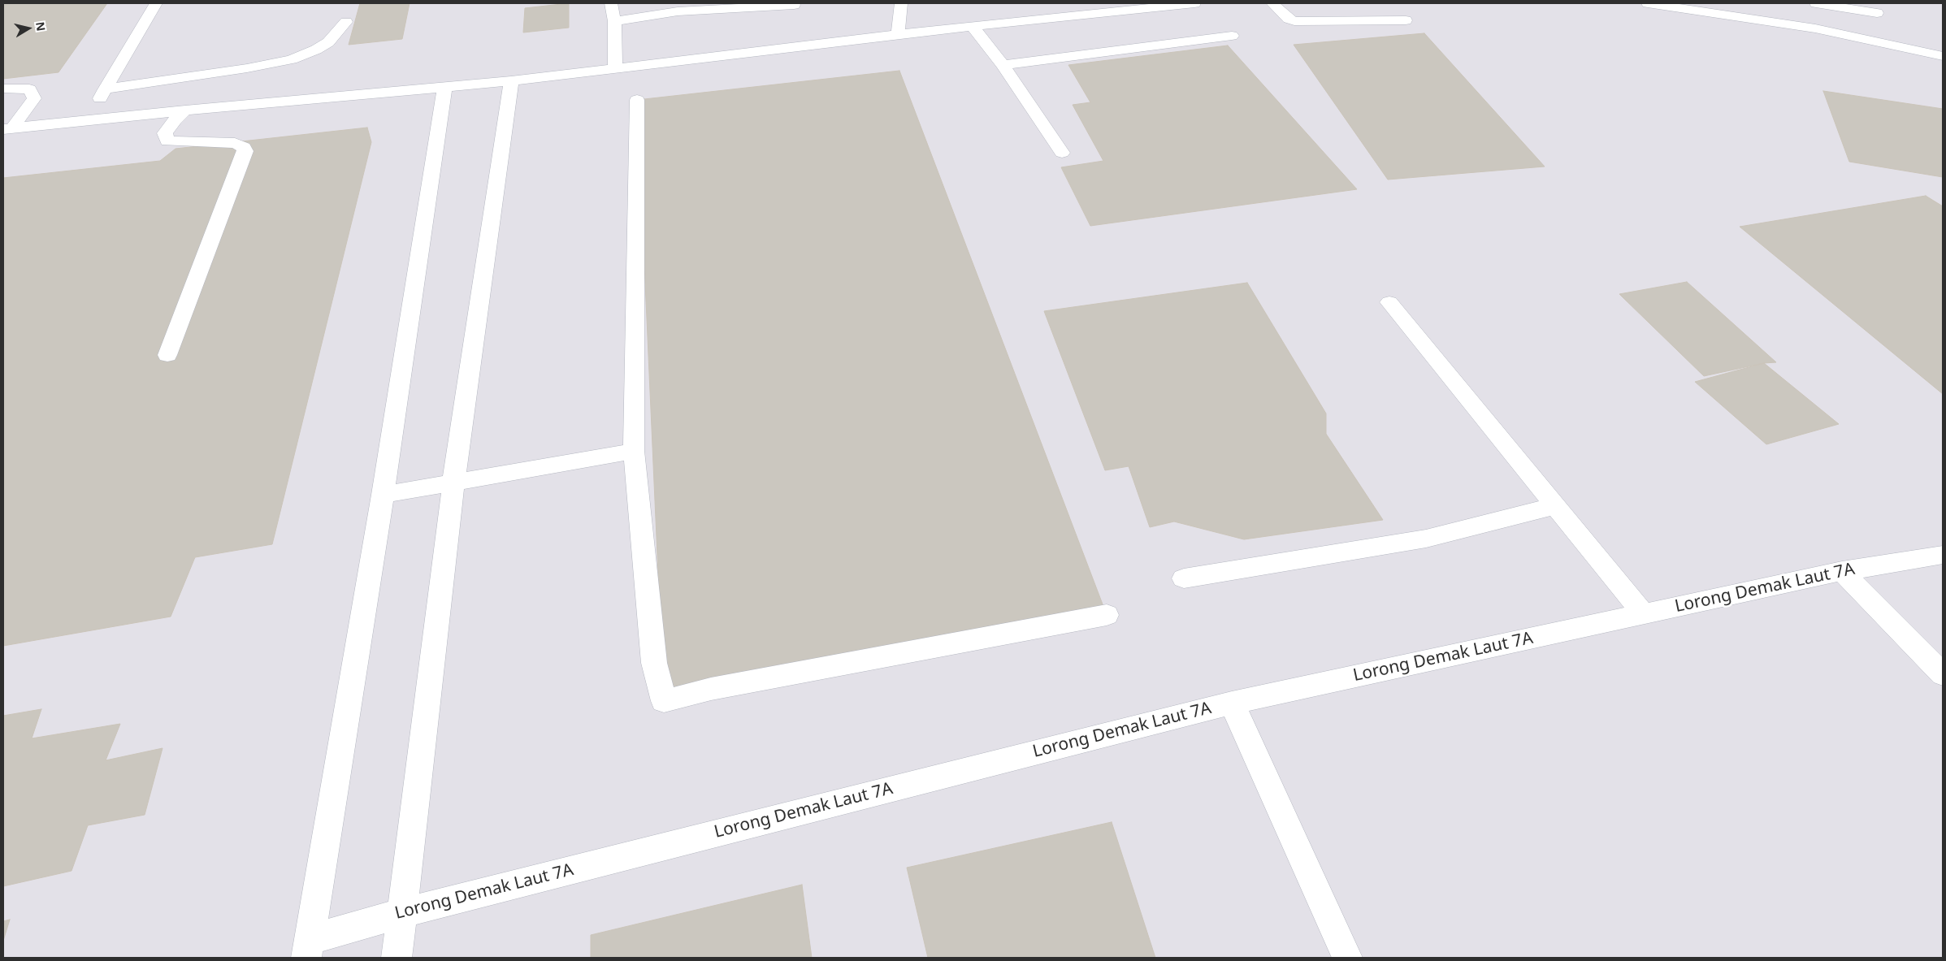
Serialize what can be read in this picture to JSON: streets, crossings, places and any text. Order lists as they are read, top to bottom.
{
  "streets": {
    "street": ["Lorong Demak Laut 7A"]
  },
  "north": "right"
}
